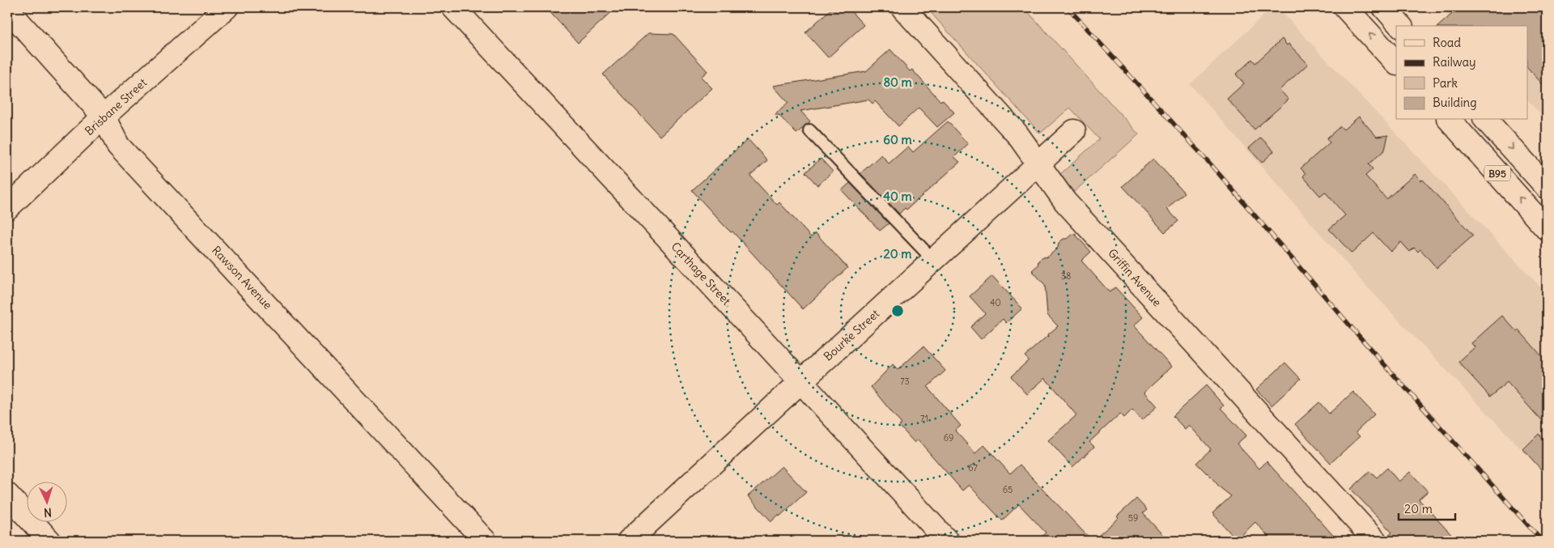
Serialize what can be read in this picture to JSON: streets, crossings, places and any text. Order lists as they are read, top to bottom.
{
  "streets": {
    "street": [
      "Brisbane Street",
      "B95",
      "Carthage Street",
      "Rawson Avenue",
      "Griffin Avenue",
      "Bourke Street"
    ]
  },
  "crossings": [
    ["Brisbane Street", "Rawson Avenue"],
    ["Carthage Street", "Bourke Street"],
    ["Griffin Avenue", "Bourke Street"]
  ],
  "house_numbers": [
    "38",
    "40",
    "73",
    "71",
    "69",
    "67",
    "65",
    "59"
  ],
  "legend": [
    "Road",
    "Railway",
    "Park",
    "Building"
  ],
  "scale_bar": "20 m",
  "north": "bottom",
  "rings": [
    "80 m",
    "60 m",
    "40 m",
    "20 m"
  ]
}
